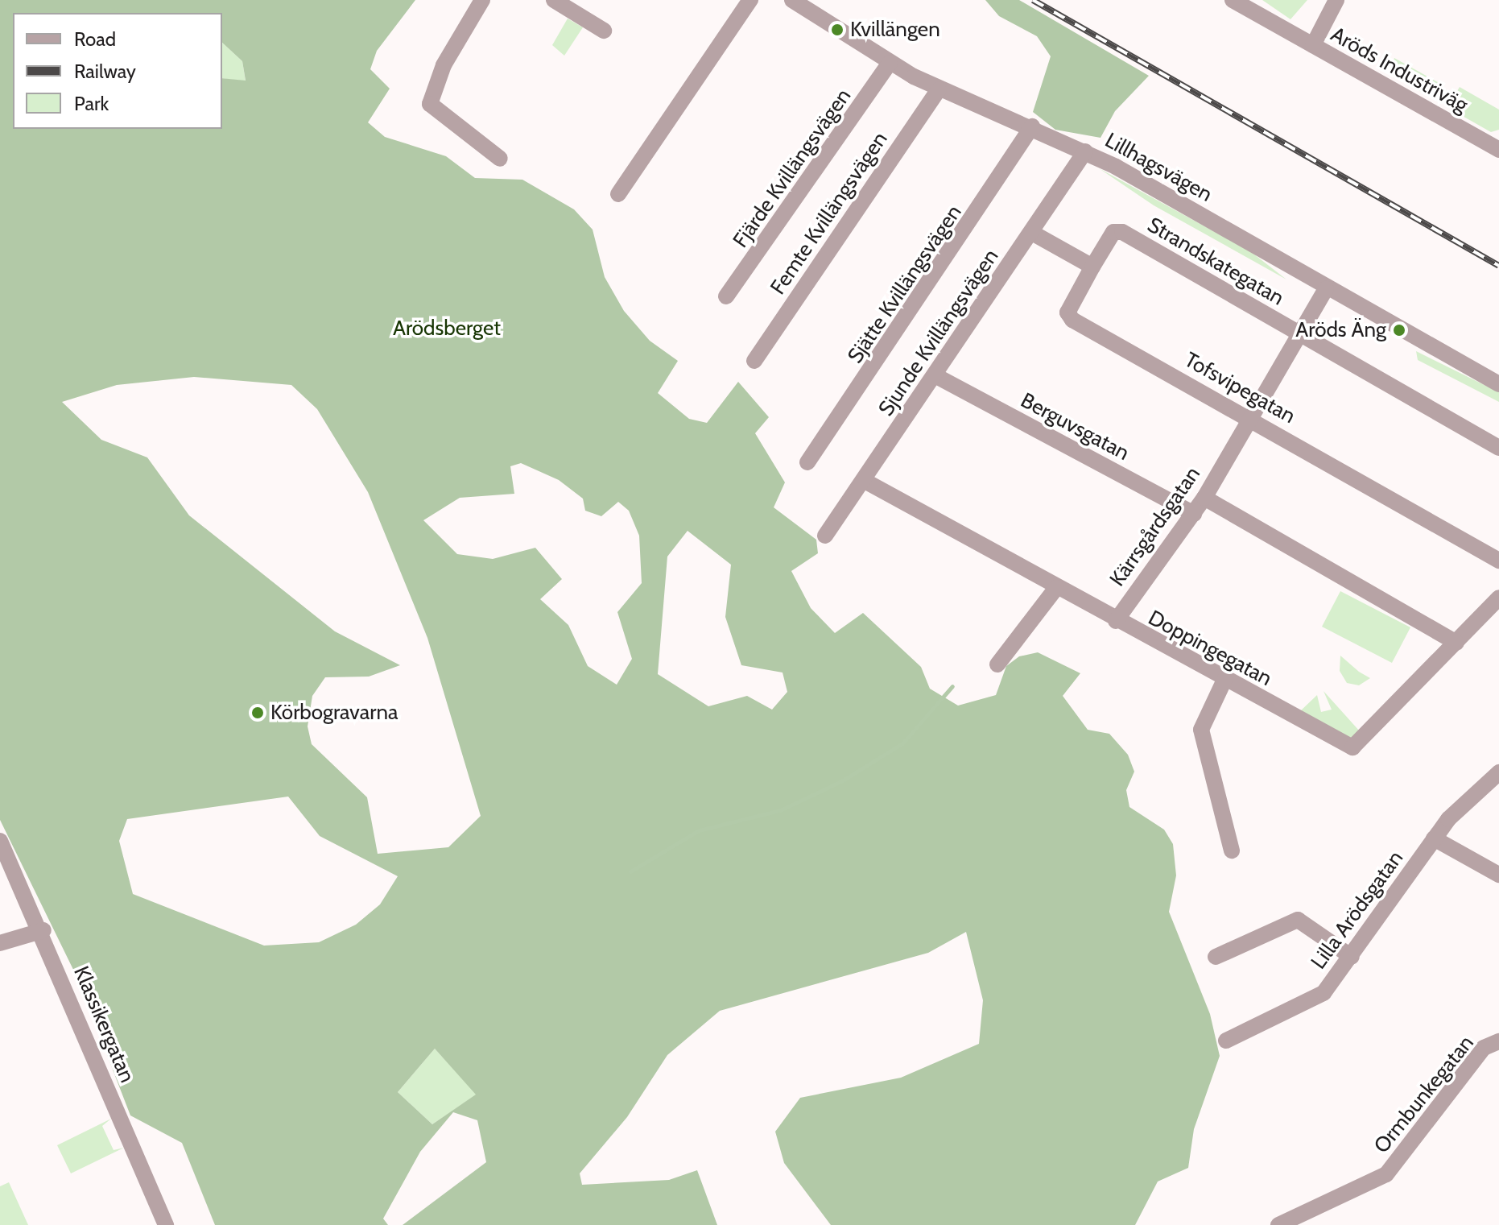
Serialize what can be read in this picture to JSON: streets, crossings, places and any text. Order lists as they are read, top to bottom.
{
  "streets": {
    "street": [
      "Aröds Industriväg",
      "Lillhagsvägen",
      "Fjärde Kvillängsvägen",
      "Femte Kvillängsvägen",
      "Strandskategatan",
      "Sjätte Kvillängsvägen",
      "Sjunde Kvillängsvägen",
      "Tofsvipegatan",
      "Berguvsgatan",
      "Kärrsgårdsgatan",
      "Doppingegatan",
      "Lilla Arödsgatan",
      "Klassikergatan",
      "Ormbunkegatan"
    ]
  },
  "crossings": [
    ["Lillhagsvägen", "Fjärde Kvillängsvägen"],
    ["Lillhagsvägen", "Femte Kvillängsvägen"],
    ["Lillhagsvägen", "Sjätte Kvillängsvägen"],
    ["Lillhagsvägen", "Sjunde Kvillängsvägen"],
    ["Lillhagsvägen", "Kärrsgårdsgatan"],
    ["Strandskategatan", "Tofsvipegatan"],
    ["Strandskategatan", "Kärrsgårdsgatan"],
    ["Sjunde Kvillängsvägen", "Berguvsgatan"],
    ["Sjunde Kvillängsvägen", "Doppingegatan"],
    ["Tofsvipegatan", "Kärrsgårdsgatan"],
    ["Berguvsgatan", "Kärrsgårdsgatan"],
    ["Kärrsgårdsgatan", "Doppingegatan"]
  ],
  "parks": ["Arödsberget"],
  "places": ["Kvillängen", "Aröds Äng", "Körbogravarna"],
  "legend": ["Road", "Railway", "Park"]
}
